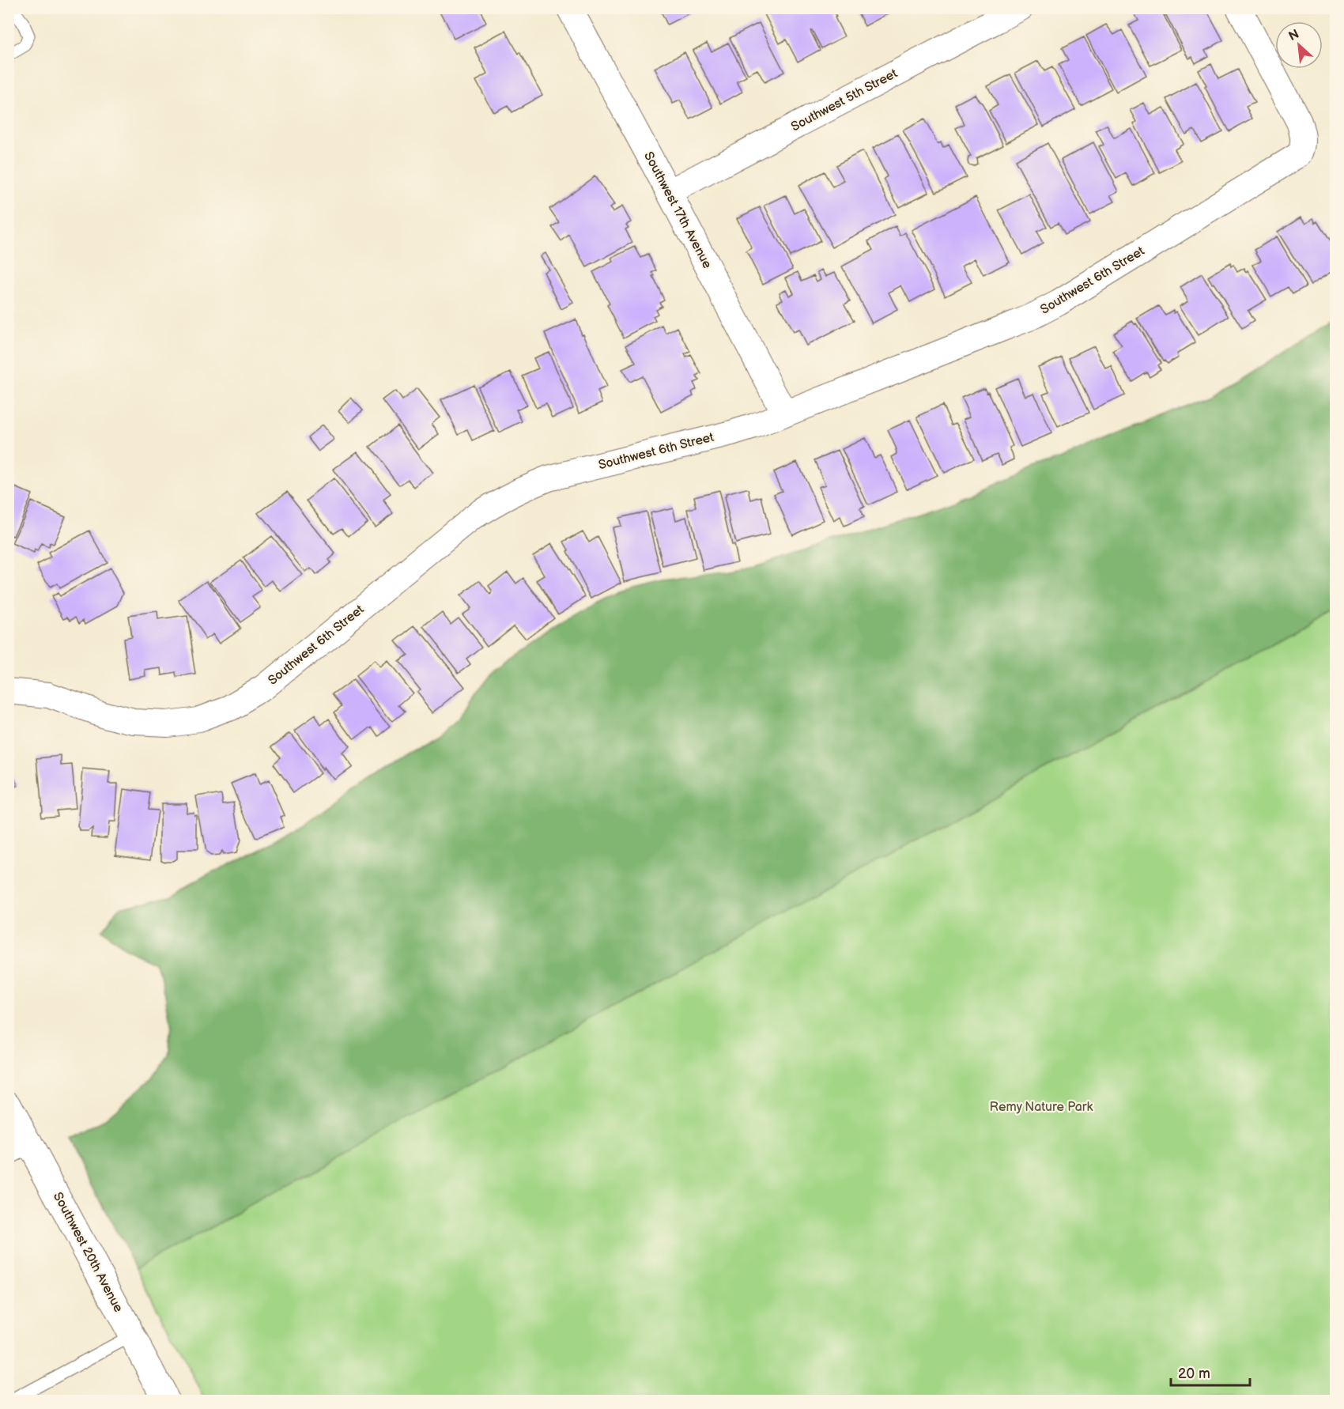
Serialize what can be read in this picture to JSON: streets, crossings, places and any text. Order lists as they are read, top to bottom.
{
  "streets": {
    "street": [
      "Southwest 5th Street",
      "Southwest 17th Avenue",
      "Southwest 6th Street",
      "Southwest 20th Avenue"
    ]
  },
  "crossings": [
    ["Southwest 5th Street", "Southwest 17th Avenue"],
    ["Southwest 17th Avenue", "Southwest 6th Street"]
  ],
  "parks": ["Remy Nature Park"],
  "scale_bar": "20 m",
  "north": "top left"
}
